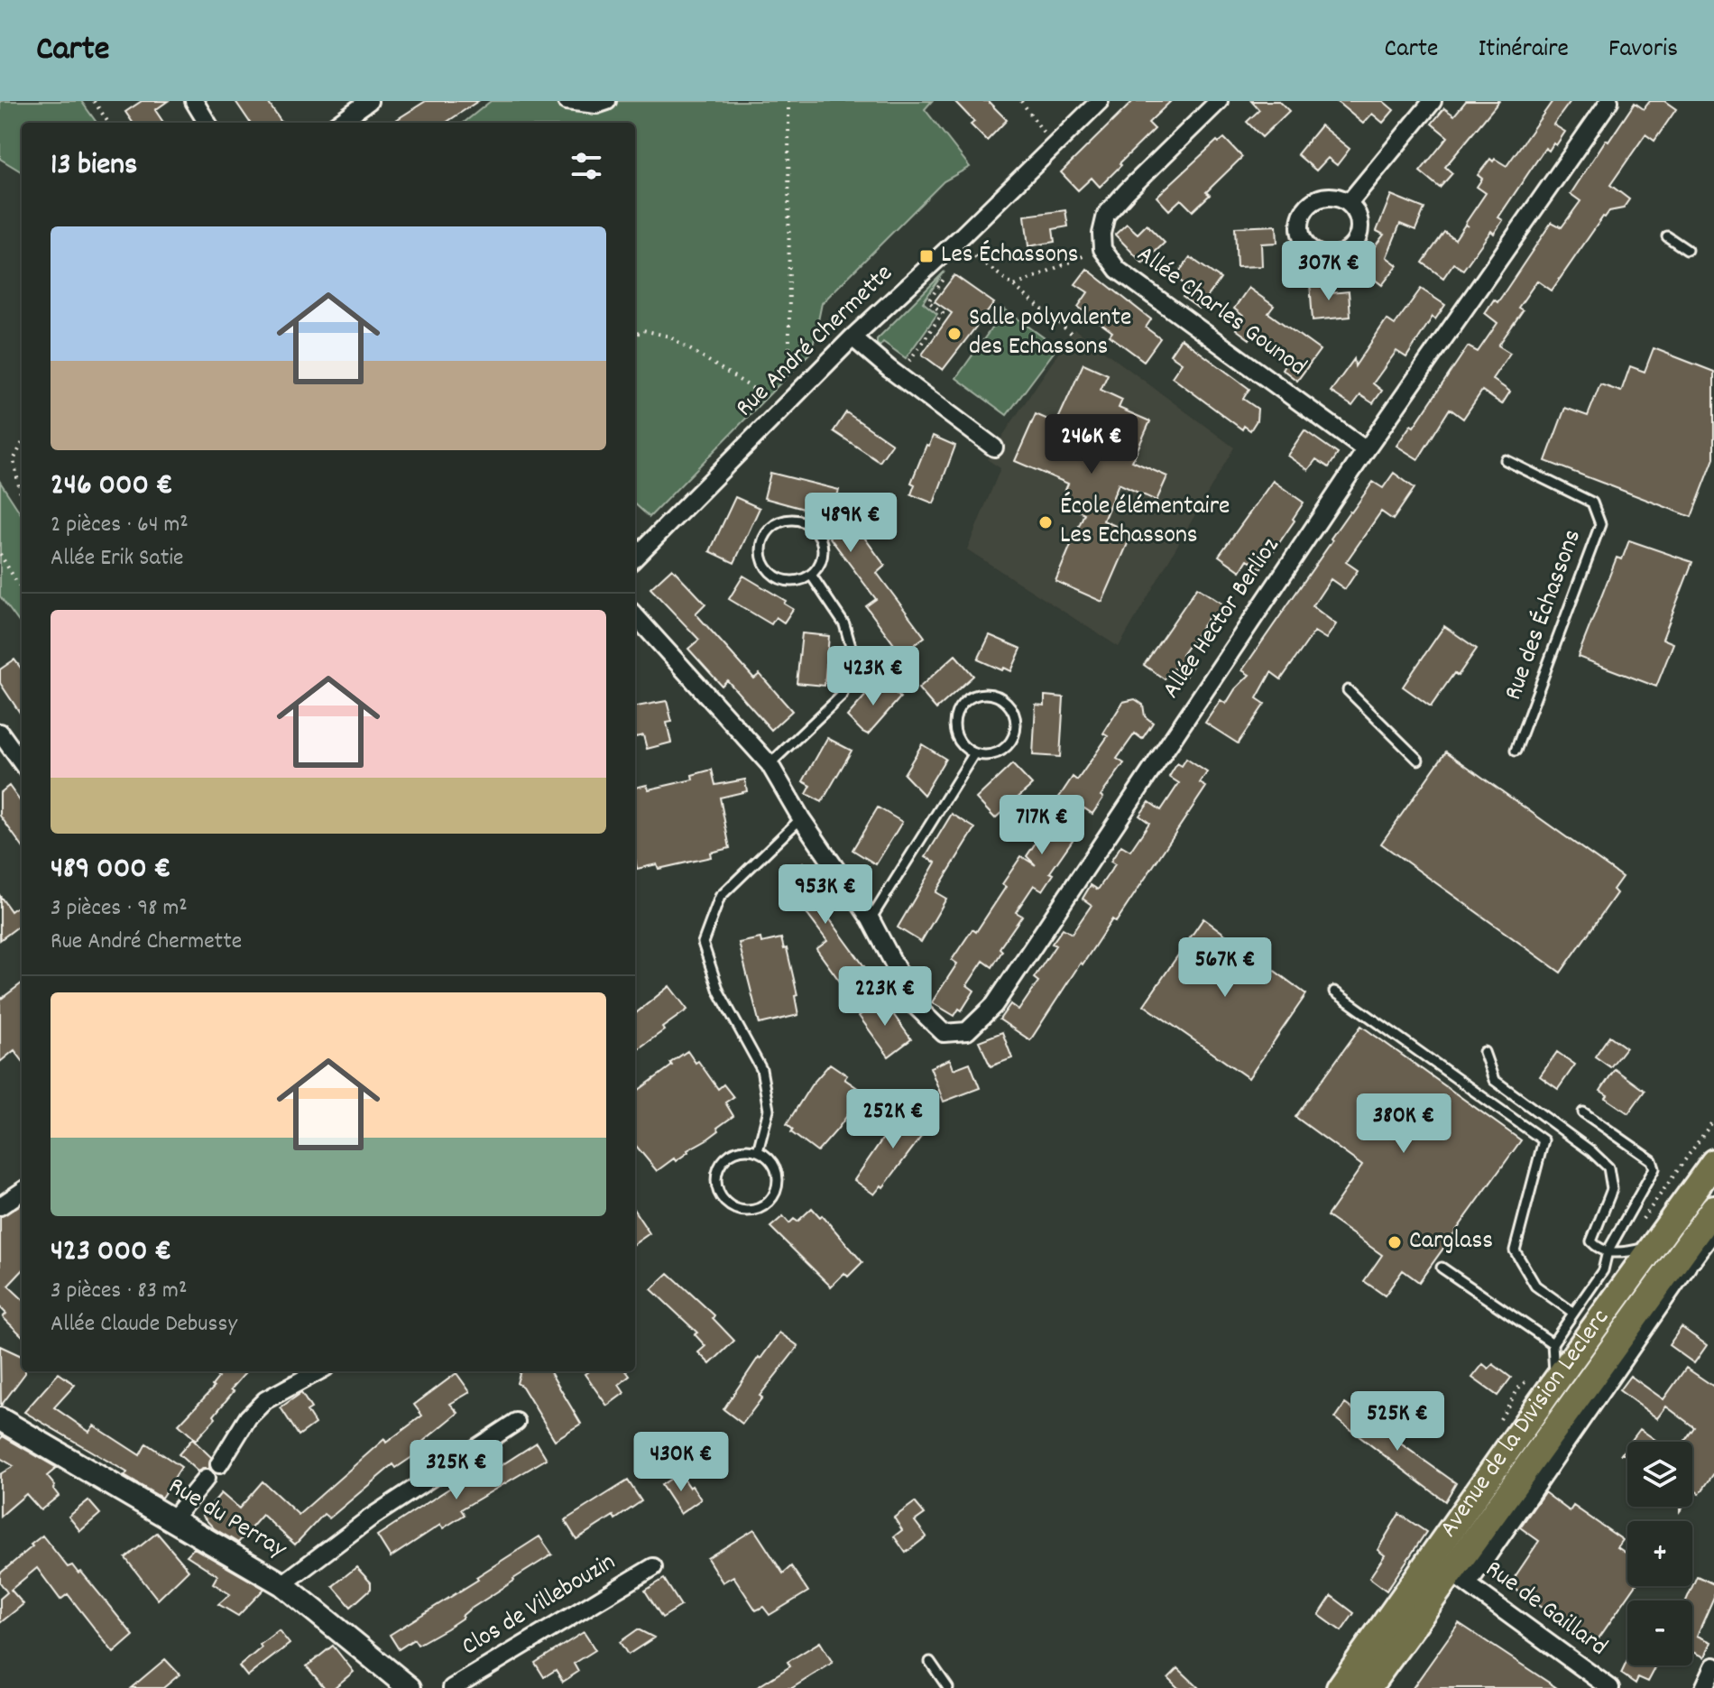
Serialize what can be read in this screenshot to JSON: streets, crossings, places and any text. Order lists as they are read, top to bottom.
{
  "streets": {
    "main road": ["Avenue de la Division Leclerc"],
    "street": [
      "Allée Charles Gounod",
      "Rue André Chermette",
      "Allée Hector Berlioz",
      "Rue du Perray",
      "Clos de Villebouzin",
      "Rue de Gaillard"
    ],
    "lane": ["Rue des Échassons"]
  },
  "crossings": [
    ["Allée Charles Gounod", "Allée Hector Berlioz"],
    ["Avenue de la Division Leclerc", "Rue de Gaillard"]
  ],
  "places": {
    "transit": ["Les Échassons"],
    "other": ["Salle polyvalente des Echassons", "École élémentaire Les Echassons", "Carglass"]
  },
  "page": {
    "header": "Carte",
    "nav": ["Carte", "Itinéraire", "Favoris"],
    "heading": "13 biens",
    "list": [
      {
        "name": "246 000 €",
        "note": "2 pièces · 64 m² · Allée Erik Satie"
      },
      {
        "name": "489 000 €",
        "note": "3 pièces · 98 m² · Rue André Chermette"
      },
      {
        "name": "423 000 €",
        "note": "3 pièces · 83 m² · Allée Claude Debussy"
      }
    ],
    "price": [
      "307K €",
      "246K €",
      "489K €",
      "423K €",
      "717K €",
      "953K €",
      "567K €",
      "223K €",
      "252K €",
      "380K €",
      "525K €",
      "430K €",
      "325K €"
    ],
    "map_buttons": ["+", "−"]
  }
}
